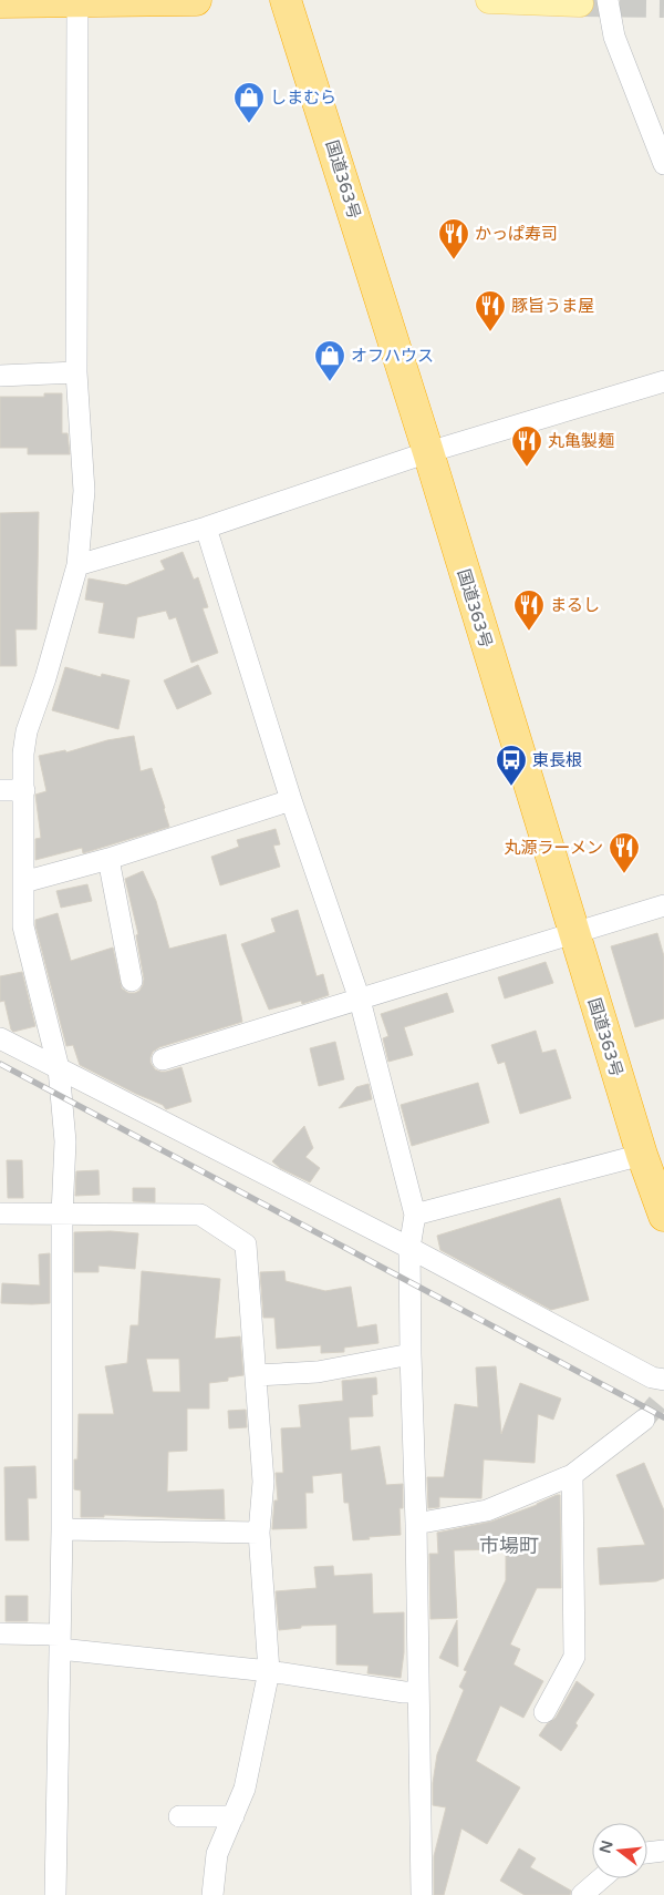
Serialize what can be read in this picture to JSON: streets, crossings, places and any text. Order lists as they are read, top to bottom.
{
  "streets": {
    "highway": ["国道363号"]
  },
  "districts": ["市場町"],
  "places": {
    "shop": ["しまむら", "オフハウス"],
    "restaurant": [
      "かっぱ寿司",
      "豚旨うま屋",
      "丸亀製麺",
      "まるし",
      "丸源ラーメン"
    ],
    "bus stop": ["東長根"]
  },
  "north": "left"
}
